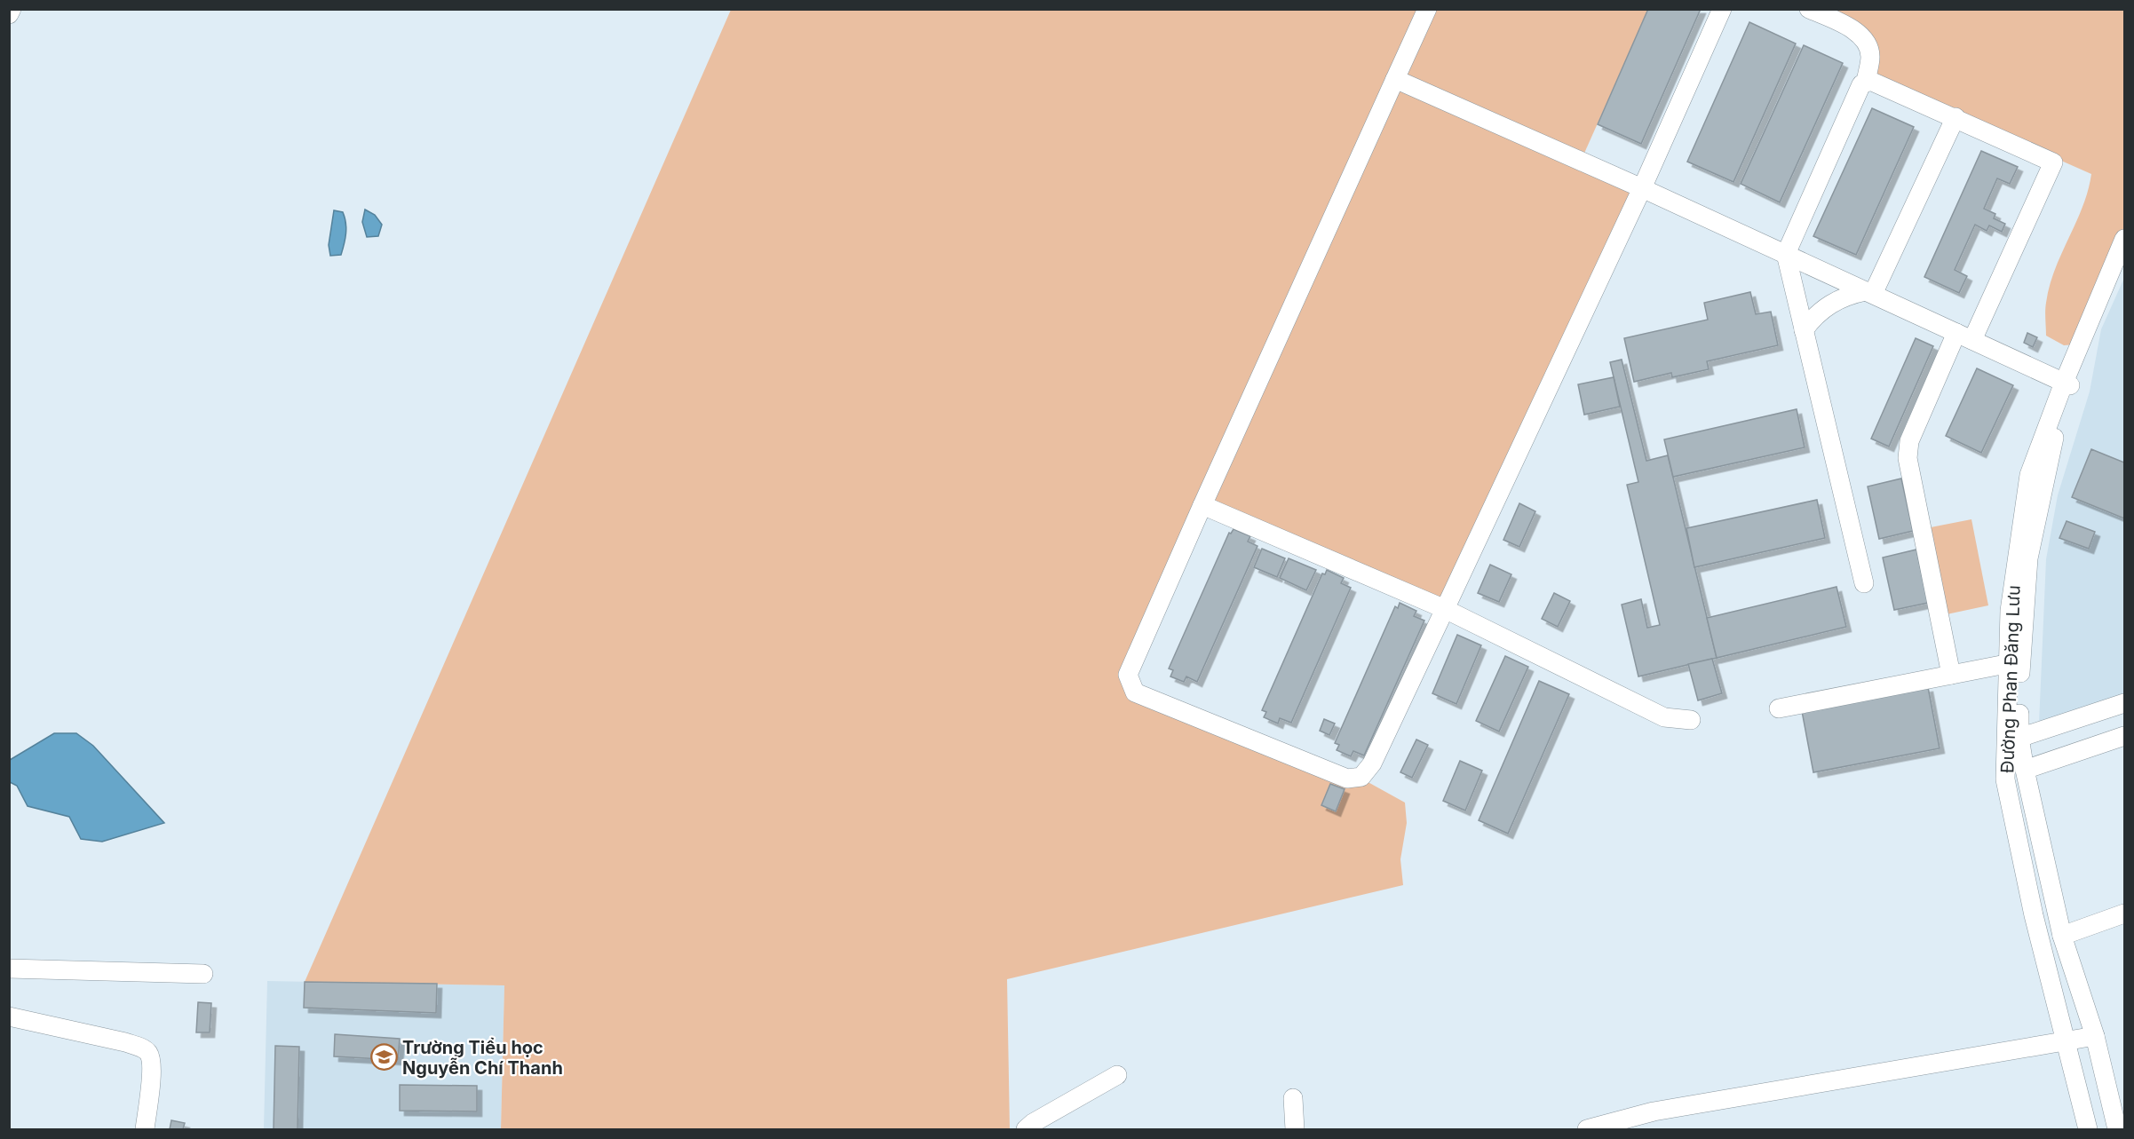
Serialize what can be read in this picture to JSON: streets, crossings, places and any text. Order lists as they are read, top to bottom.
{
  "streets": {
    "street": ["Đường Phan Đăng Lưu"]
  },
  "places": {
    "school or university": ["Trường Tiểu học Nguyễn Chí Thanh"]
  }
}
